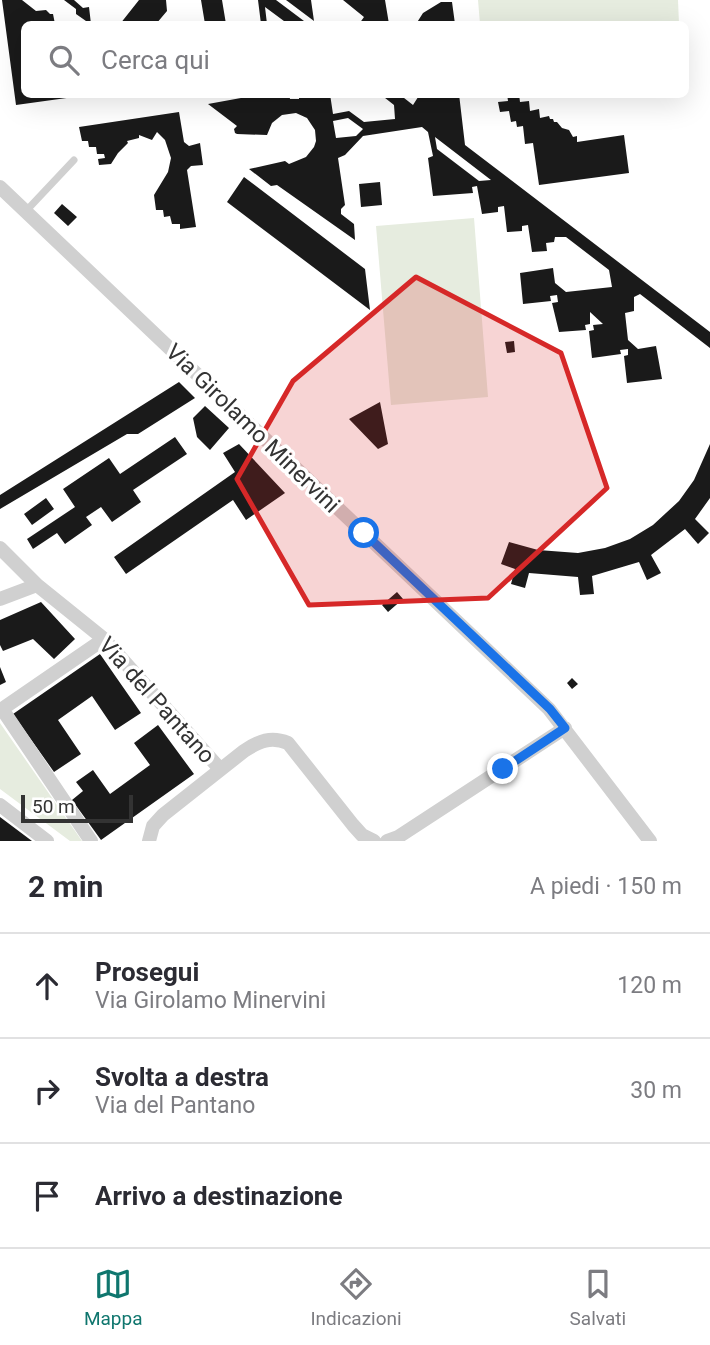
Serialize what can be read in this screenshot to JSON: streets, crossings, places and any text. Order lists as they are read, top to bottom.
{
  "streets": {
    "street": ["Via Girolamo Minervini", "Via del Pantano"]
  },
  "scale_bar": "50 m",
  "page": {
    "search": "Cerca qui",
    "scale": "50 m",
    "heading": ["2 min", "A piedi · 150 m"],
    "list": [
      ["Prosegui", "Via Girolamo Minervini", "120 m"],
      ["Svolta a destra", "Via del Pantano", "30 m"],
      "Arrivo a destinazione"
    ],
    "nav": ["Mappa", "Indicazioni", "Salvati"]
  }
}
